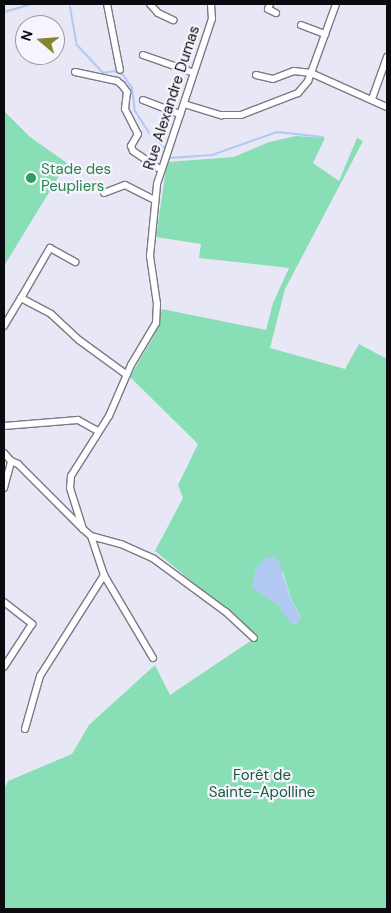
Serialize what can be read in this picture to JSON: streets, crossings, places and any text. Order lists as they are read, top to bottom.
{
  "streets": {
    "street": ["Rue Alexandre Dumas"]
  },
  "parks": ["Forêt de Sainte-Apolline"],
  "places": ["Stade des Peupliers"],
  "north": "left"
}
